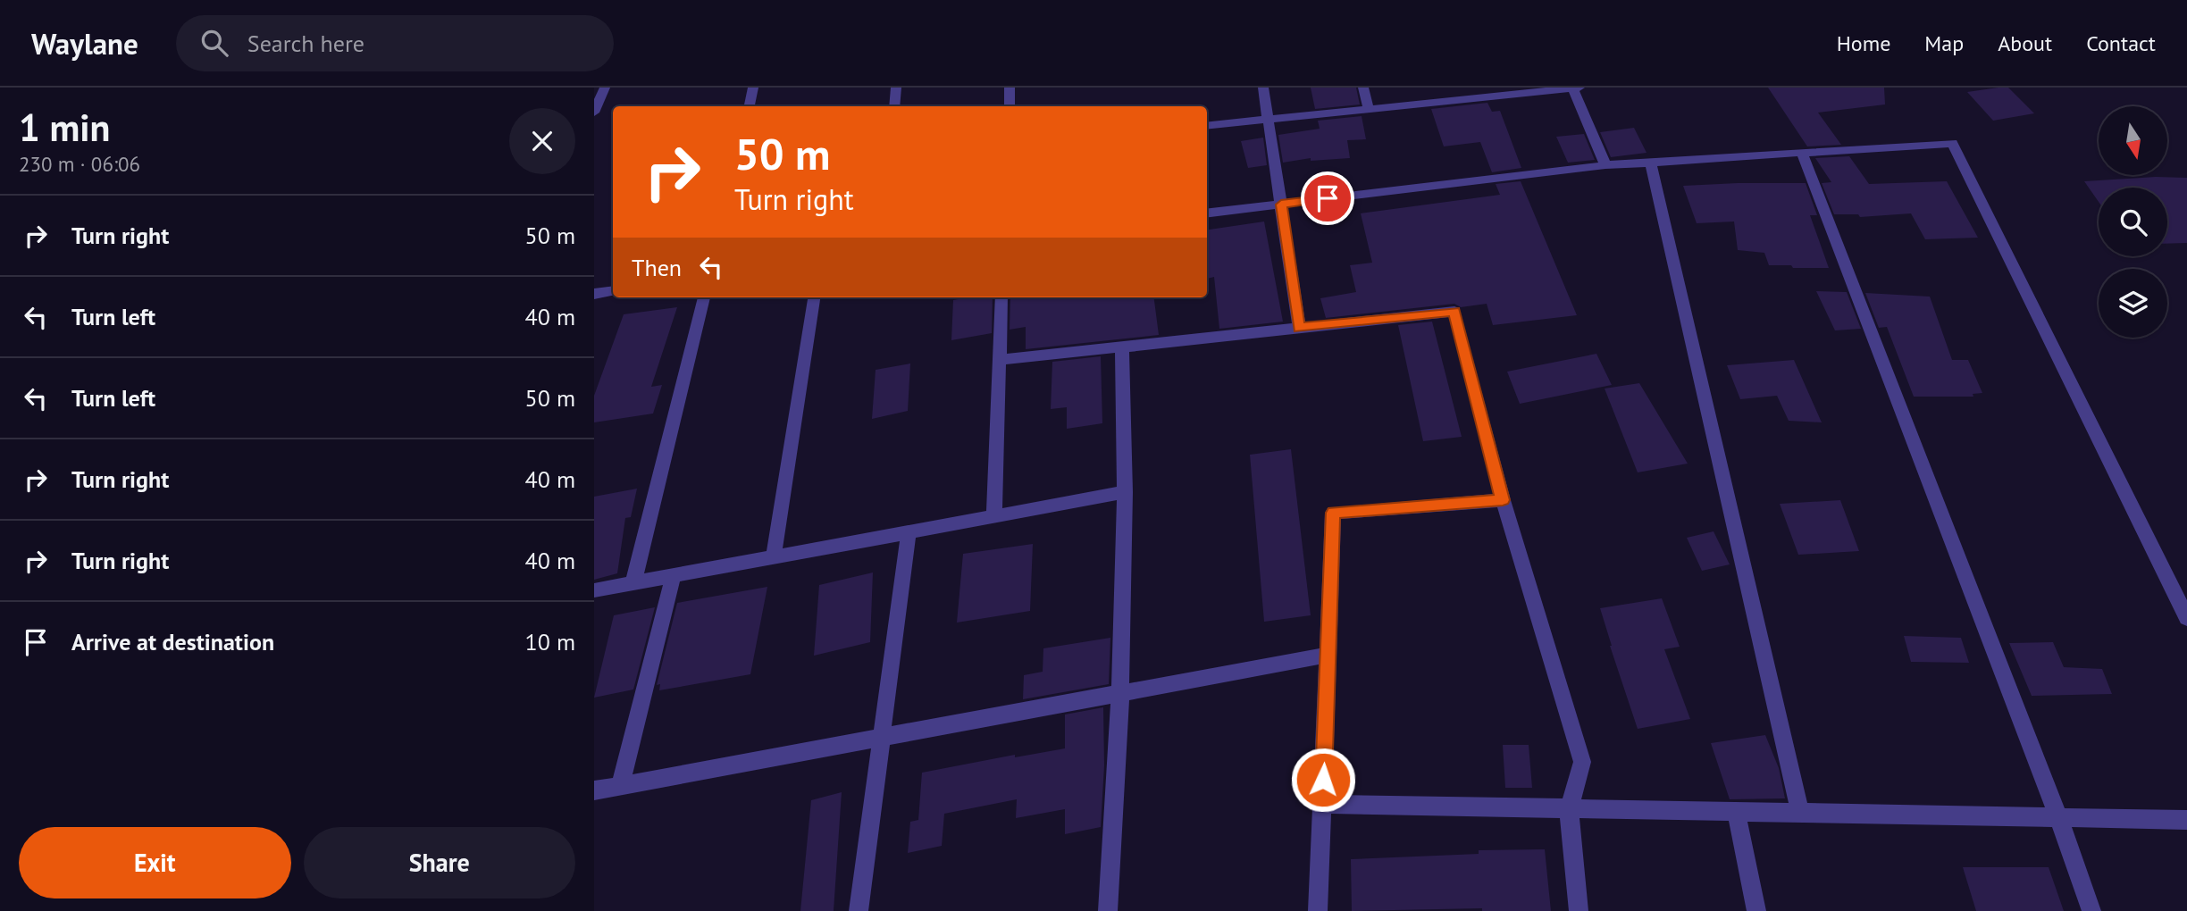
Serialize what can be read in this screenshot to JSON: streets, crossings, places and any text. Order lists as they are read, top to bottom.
{
  "north": "bottom",
  "page": {
    "header": "Waylane",
    "search": "Search here",
    "nav": [
      "Home",
      "Map",
      "About",
      "Contact"
    ],
    "heading": ["1 min", "230 m · 06:06"],
    "turn": ["50 m", "Turn right"],
    "list": [
      {
        "name": "Turn right",
        "value": "50 m"
      },
      {
        "name": "Turn left",
        "value": "40 m"
      },
      {
        "name": "Turn left",
        "value": "50 m"
      },
      {
        "name": "Turn right",
        "value": "40 m"
      },
      {
        "name": "Turn right",
        "value": "40 m"
      },
      {
        "name": "Arrive at destination",
        "value": "10 m"
      }
    ],
    "then": "Then",
    "buttons": ["Exit", "Share"]
  }
}
